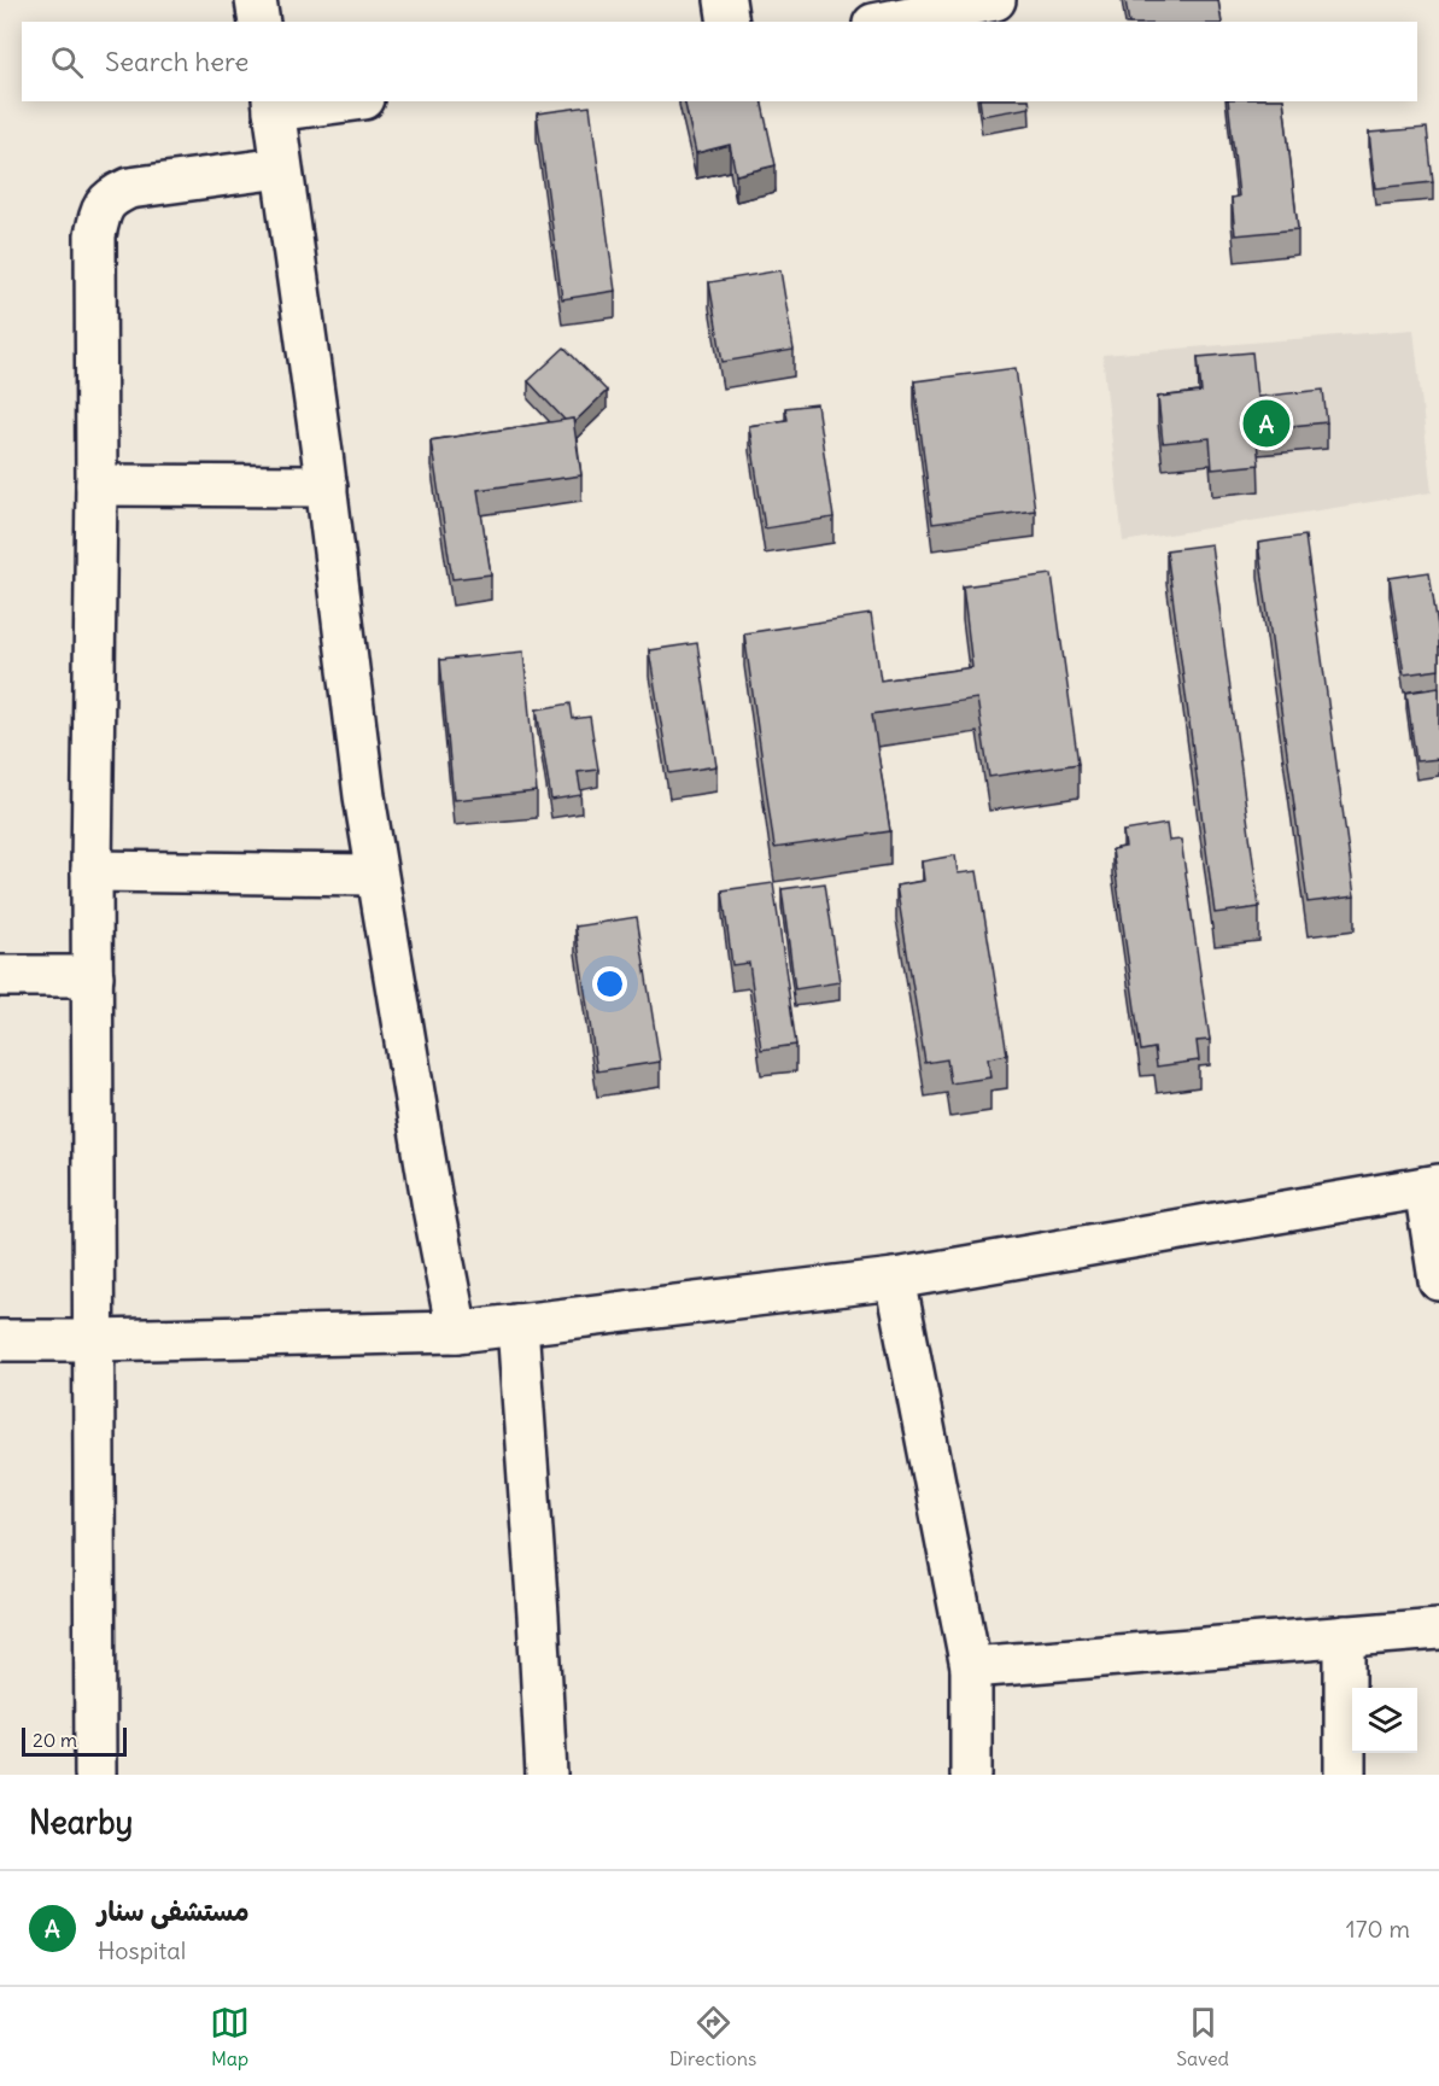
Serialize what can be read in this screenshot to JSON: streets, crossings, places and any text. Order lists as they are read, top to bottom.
{
  "scale_bar": "20 m",
  "page": {
    "search": "Search here",
    "pins": "A",
    "scale": "20 m",
    "heading": "Nearby",
    "list": [
      {
        "mark": "A",
        "name": "مستشفى سنار",
        "note": "Hospital",
        "value": "170 m"
      }
    ],
    "nav": ["Map", "Directions", "Saved"]
  }
}
